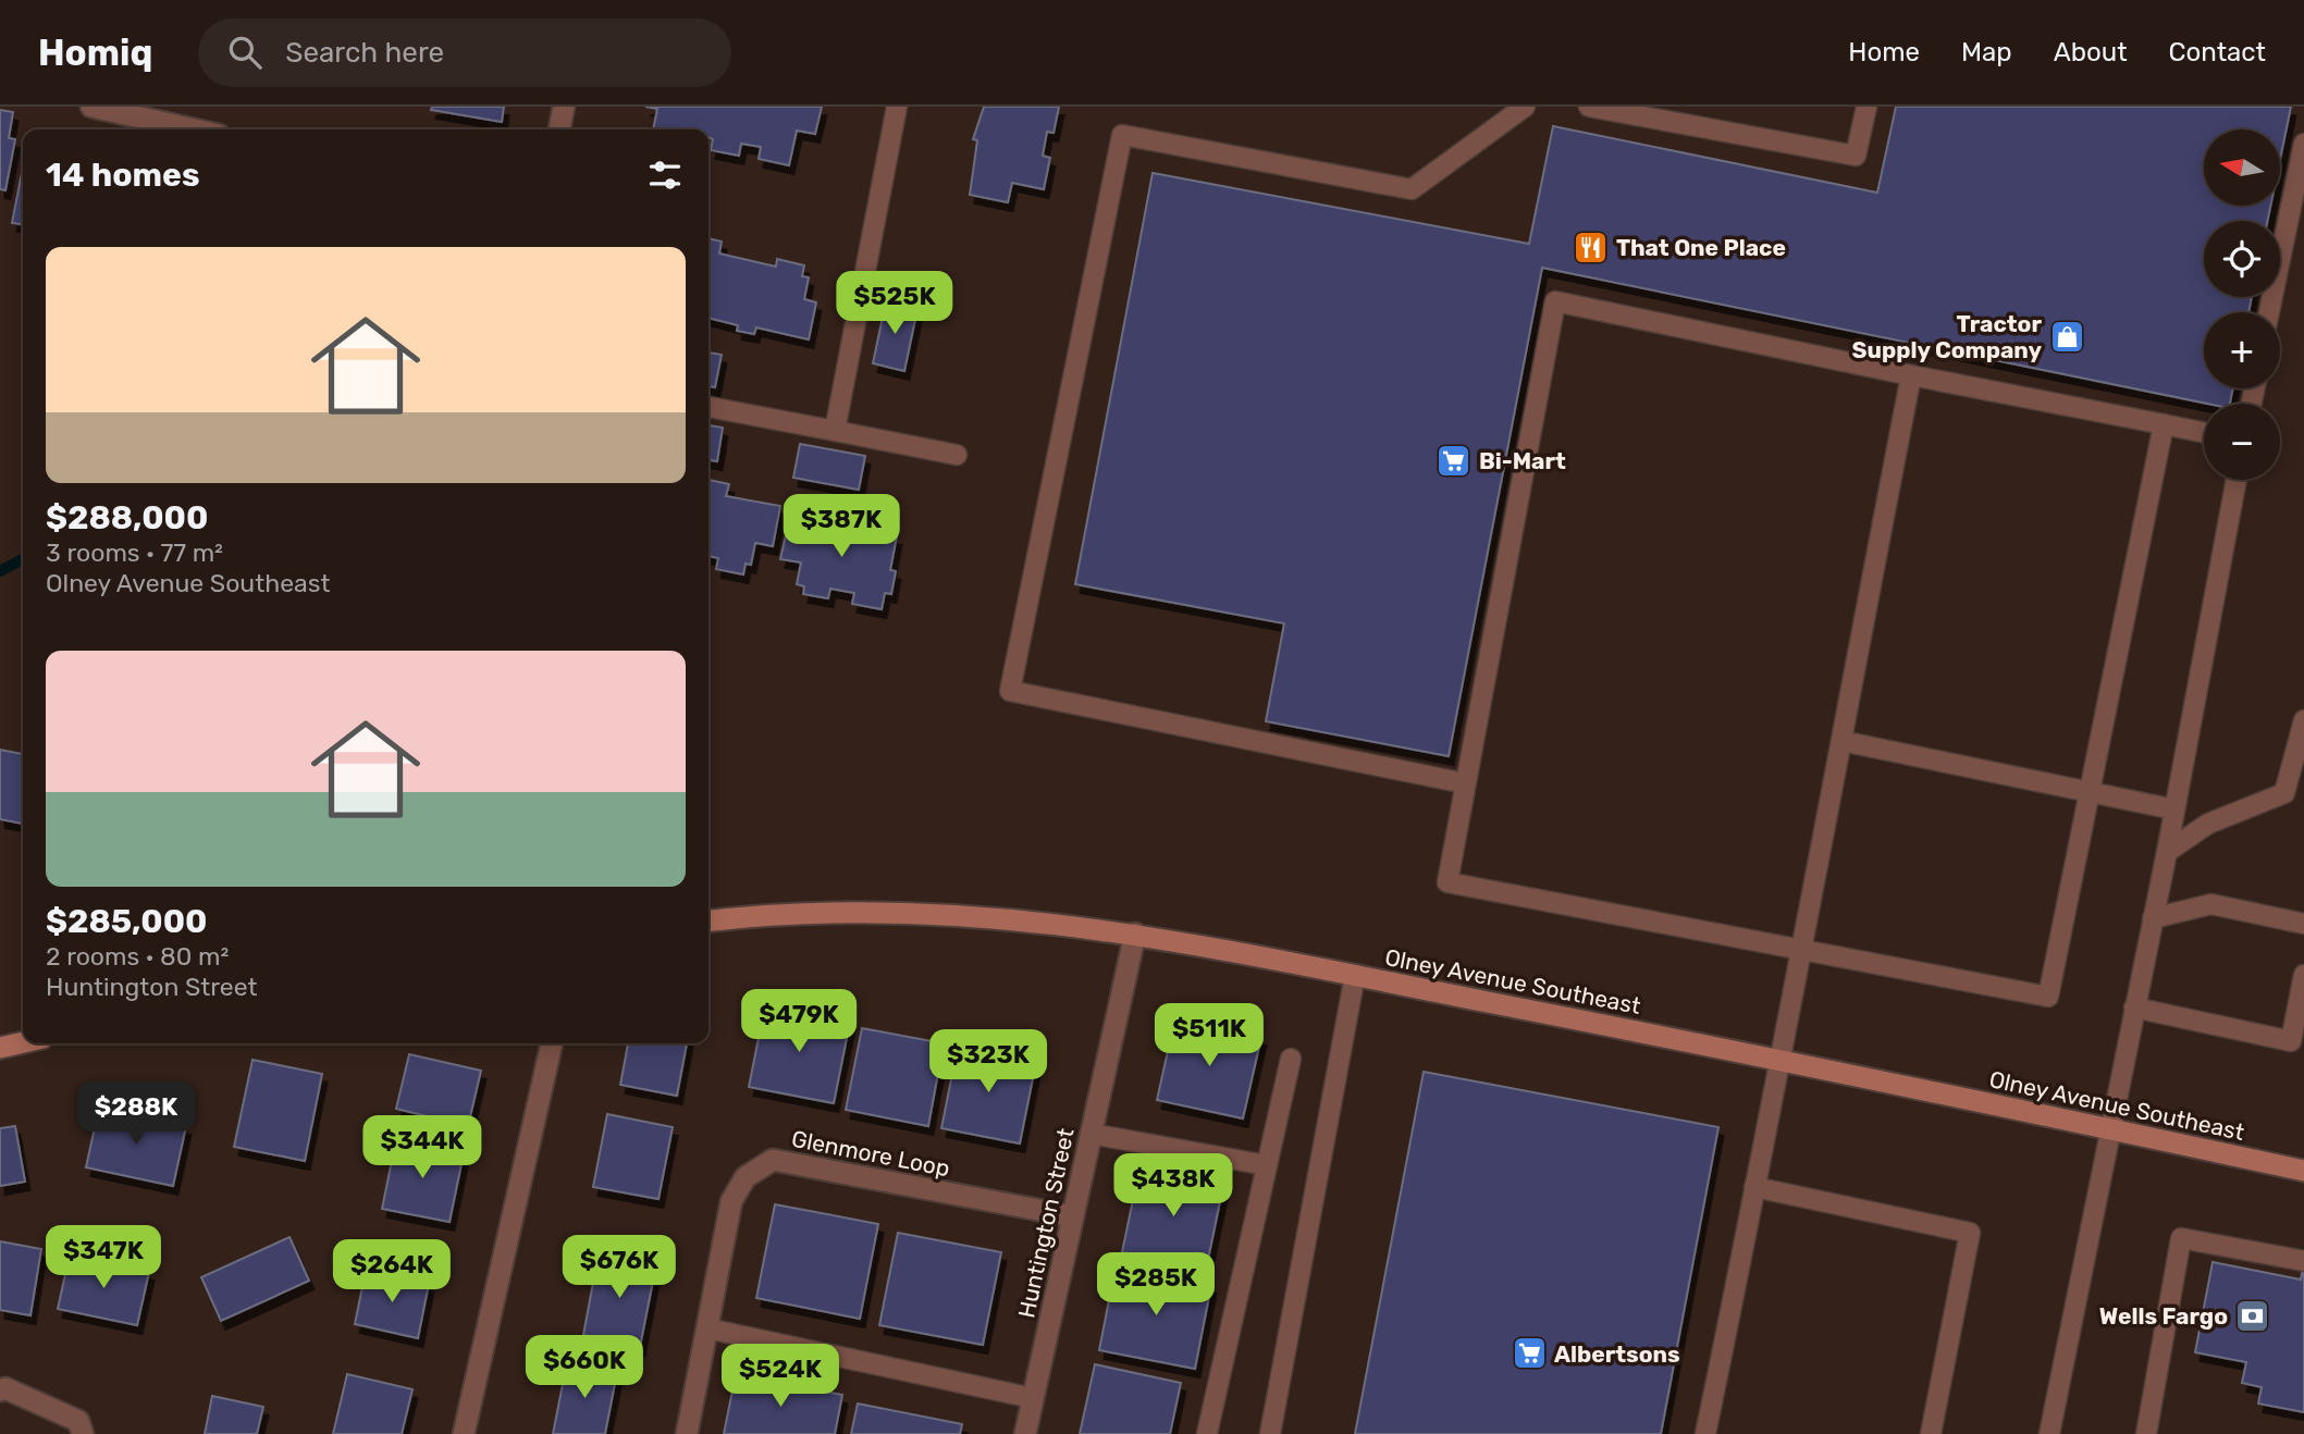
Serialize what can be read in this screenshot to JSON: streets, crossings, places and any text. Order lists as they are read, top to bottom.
{
  "streets": {
    "main road": ["Olney Avenue Southeast"],
    "street": ["Glenmore Loop", "Huntington Street"]
  },
  "crossings": [
    ["Olney Avenue Southeast", "Huntington Street"],
    ["Glenmore Loop", "Huntington Street"]
  ],
  "places": {
    "restaurant": ["That One Place"],
    "shop": ["Tractor Supply Company"],
    "supermarket": ["Bi-Mart", "Albertsons"],
    "bank": ["Wells Fargo"]
  },
  "north": "left",
  "page": {
    "header": "Homiq",
    "search": "Search here",
    "nav": [
      "Home",
      "Map",
      "About",
      "Contact"
    ],
    "map_buttons": ["+", "−"],
    "heading": "14 homes",
    "list": [
      {
        "name": "$288,000",
        "note": "3 rooms · 77 m² · Olney Avenue Southeast"
      },
      {
        "name": "$285,000",
        "note": "2 rooms · 80 m² · Huntington Street"
      }
    ],
    "price": [
      "$525K",
      "$387K",
      "$479K",
      "$511K",
      "$323K",
      "$288K",
      "$344K",
      "$438K",
      "$347K",
      "$676K",
      "$264K",
      "$285K",
      "$660K",
      "$524K"
    ]
  }
}
